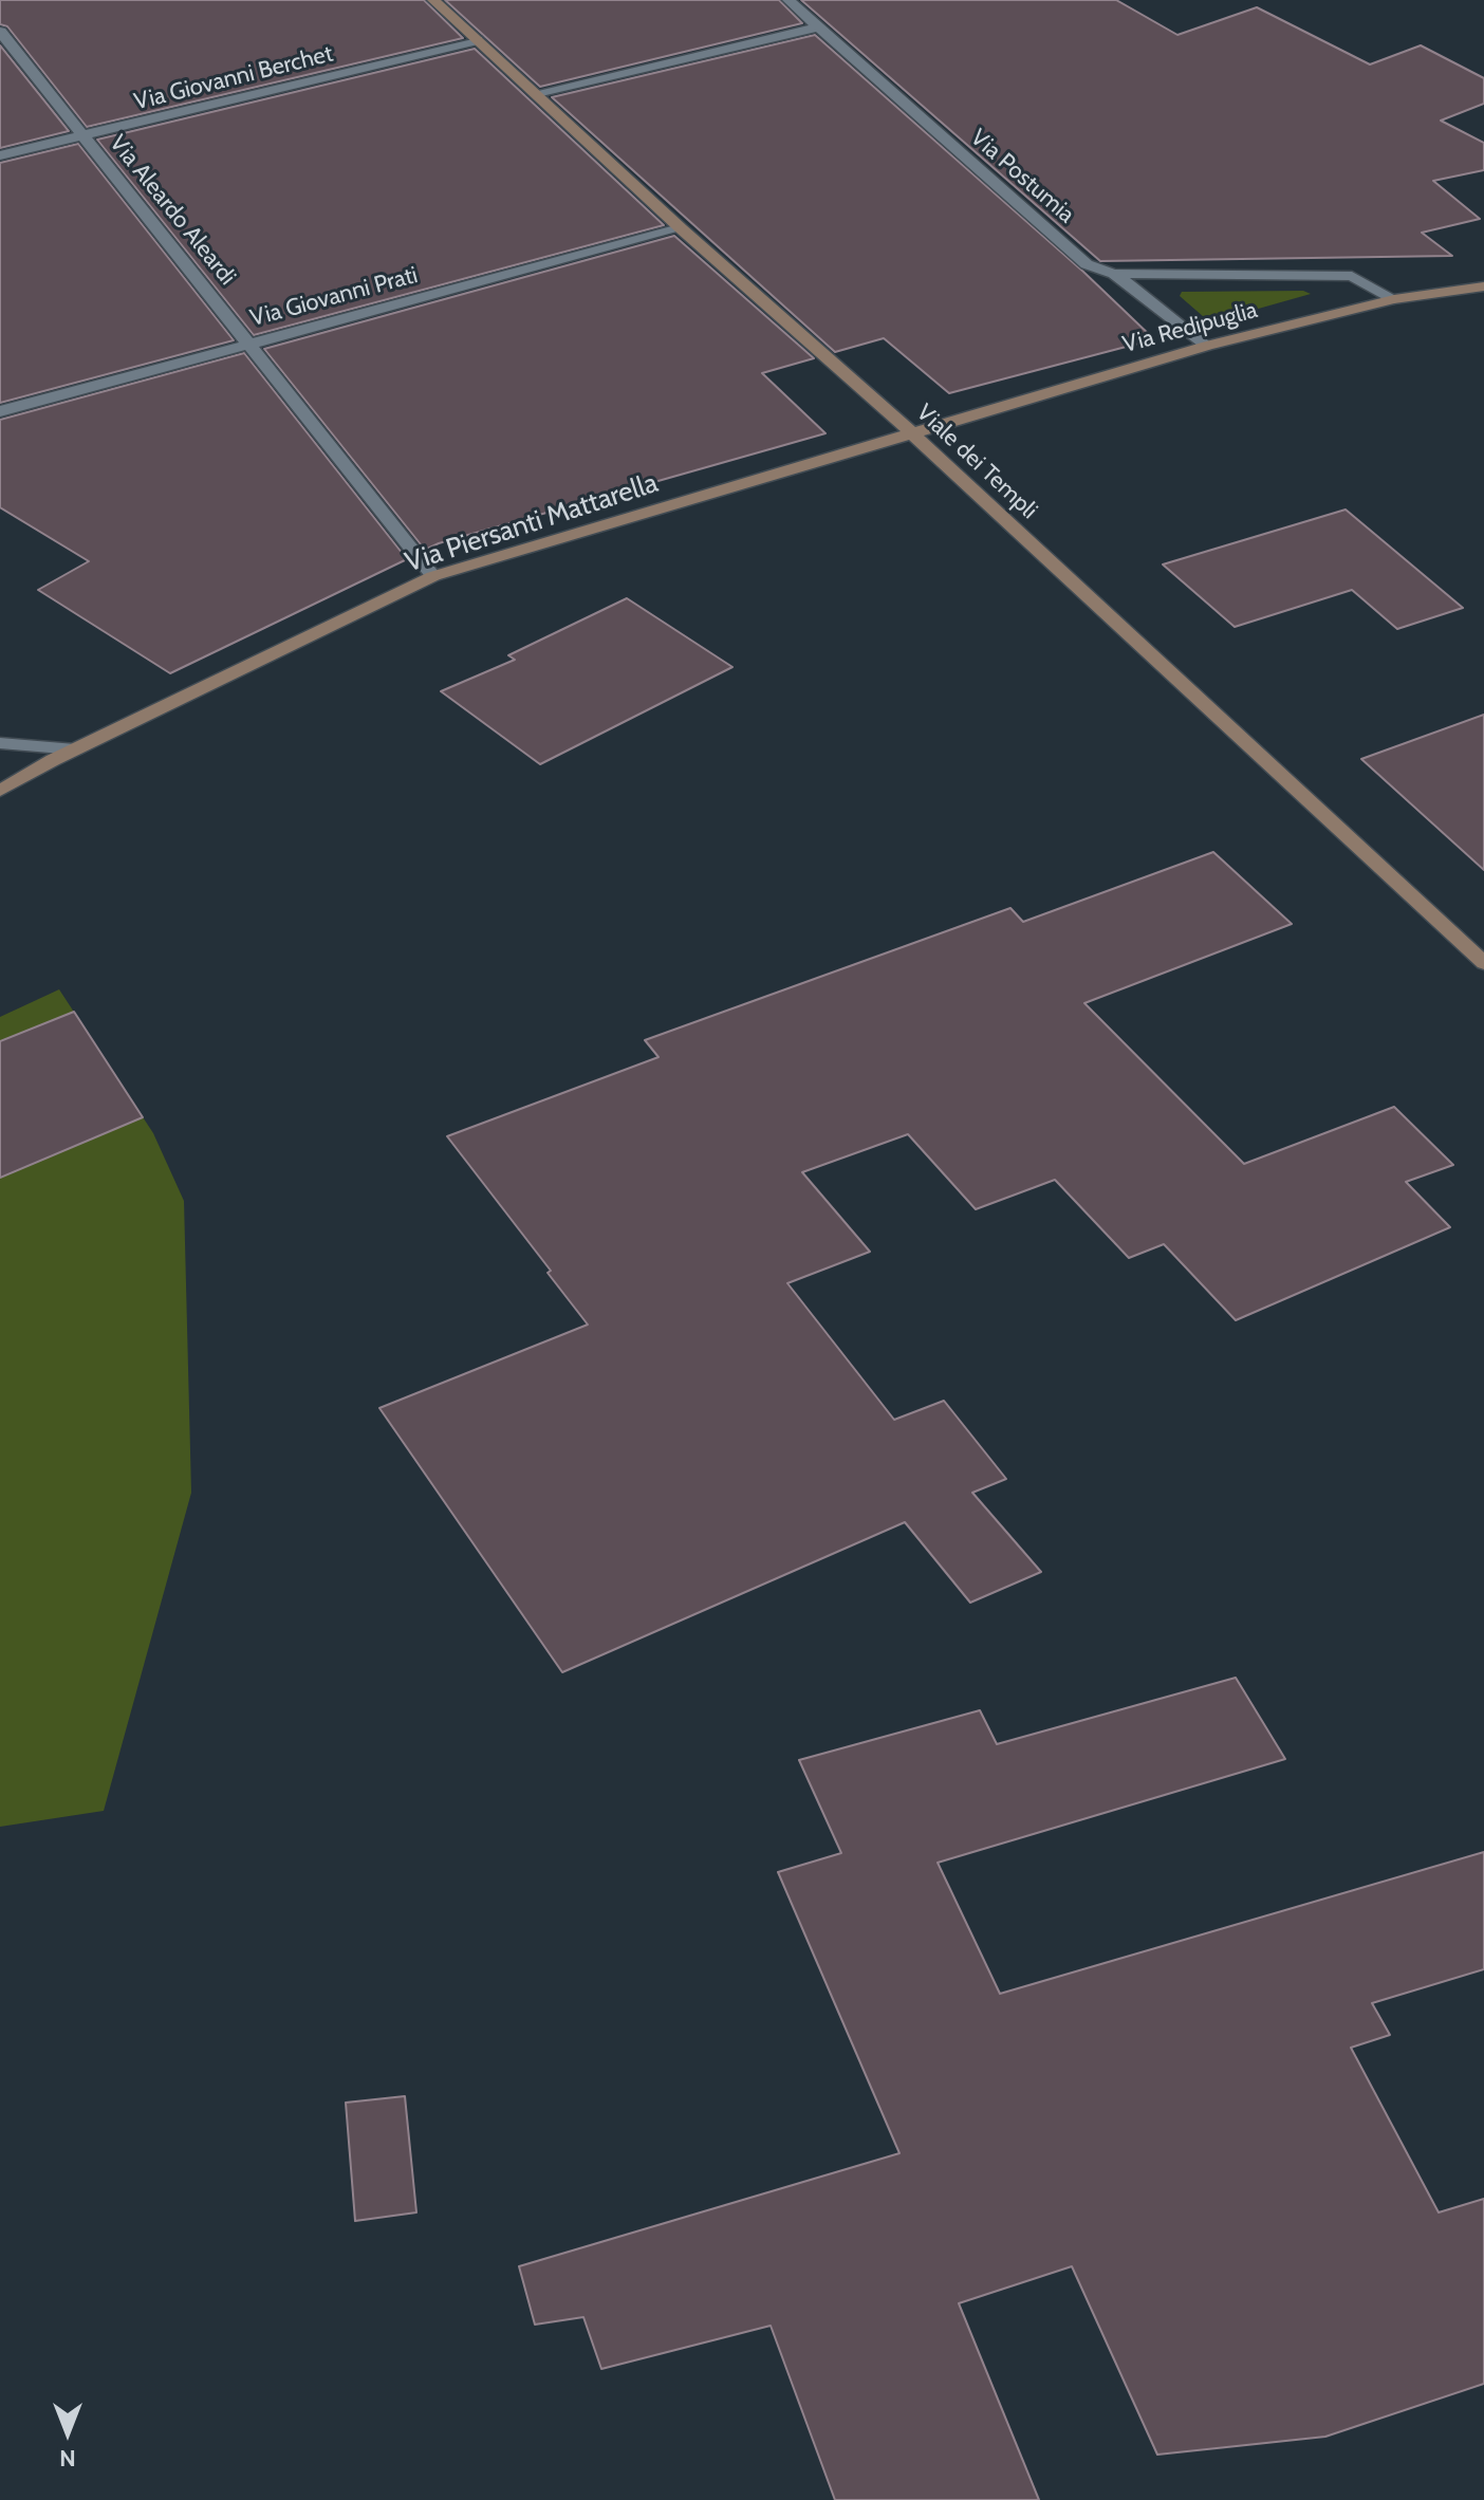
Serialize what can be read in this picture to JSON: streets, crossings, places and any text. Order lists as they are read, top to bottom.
{
  "streets": {
    "main road": ["Via Redipuglia", "Viale dei Templi", "Via Piersanti Mattarella"],
    "street": [
      "Via Giovanni Berchet",
      "Via Postumia",
      "Via Aleardo Aleardi",
      "Via Giovanni Prati"
    ]
  },
  "crossings": [
    ["Via Giovanni Berchet", "Via Aleardo Aleardi"],
    ["Via Giovanni Berchet", "Viale dei Templi"],
    ["Via Postumia", "Via Redipuglia"],
    ["Via Aleardo Aleardi", "Via Giovanni Prati"],
    ["Via Aleardo Aleardi", "Via Piersanti Mattarella"],
    ["Via Giovanni Prati", "Viale dei Templi"],
    ["Via Redipuglia", "Viale dei Templi"],
    ["Via Redipuglia", "Via Piersanti Mattarella"],
    ["Viale dei Templi", "Via Piersanti Mattarella"]
  ],
  "north": "bottom"
}
